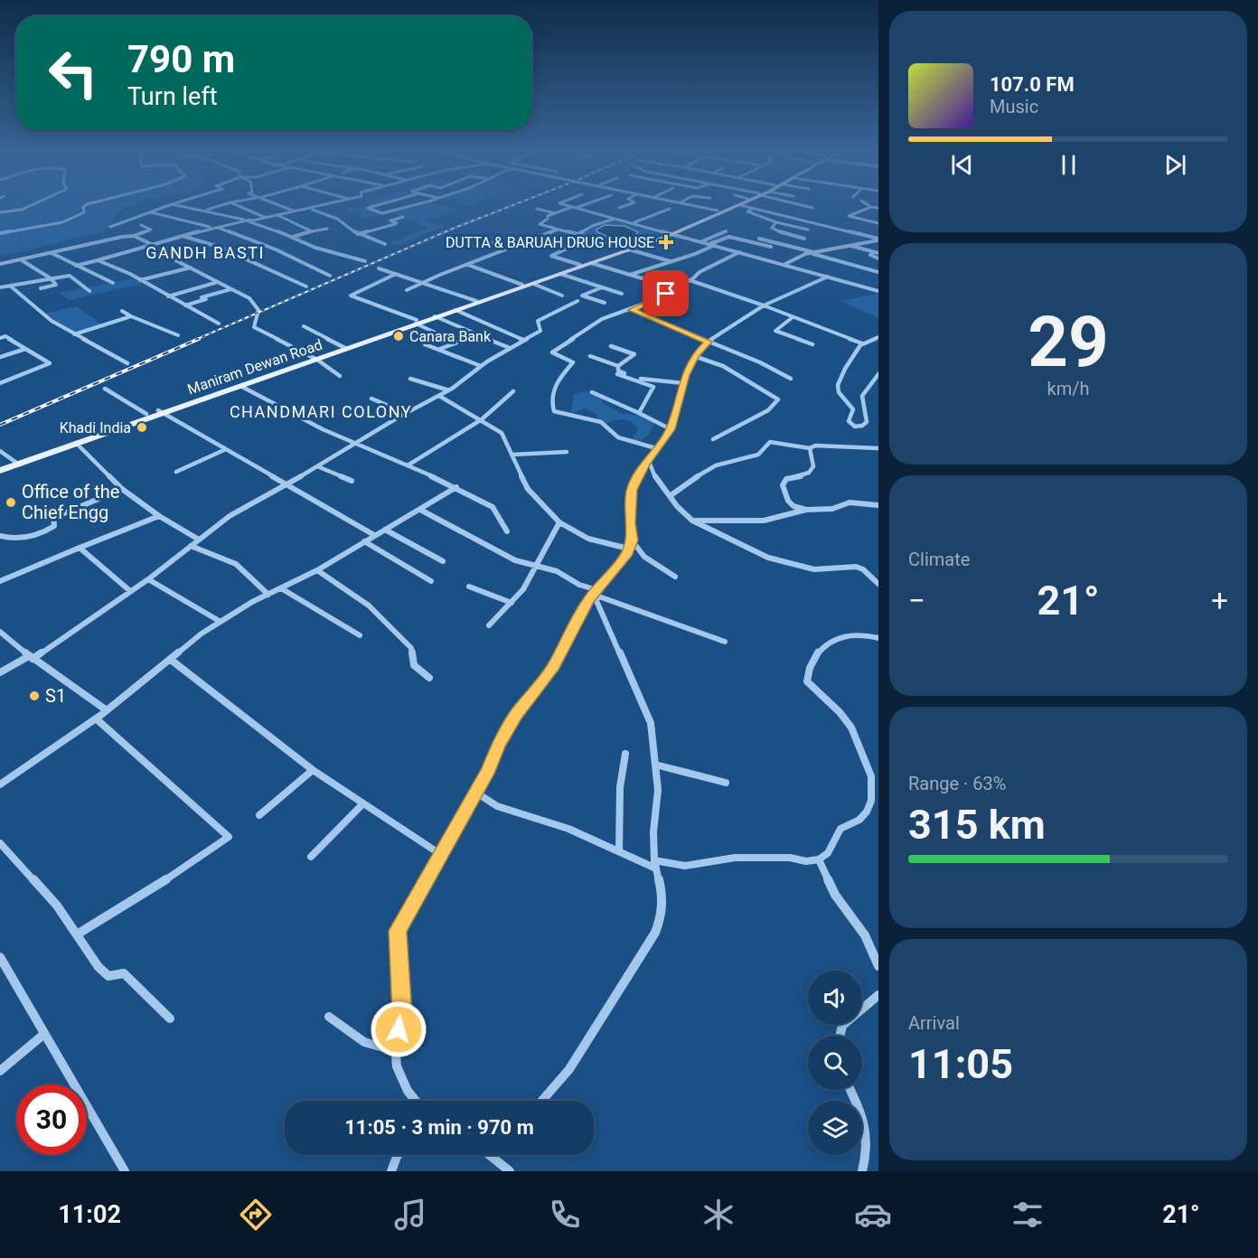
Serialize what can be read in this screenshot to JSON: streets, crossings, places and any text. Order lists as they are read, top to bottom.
{
  "streets": {
    "main road": ["Maniram Dewan Road"]
  },
  "districts": ["GANDH BASTI", "CHANDMARI COLONY"],
  "places": {
    "health": ["DUTTA & BARUAH DRUG HOUSE"],
    "other": [
      "Canara Bank",
      "Khadi India",
      "Office of the Chief Engg",
      "S1"
    ]
  },
  "page": {
    "turn": ["790 m", "Turn left"],
    "song": ["107.0 FM", "Music"],
    "tile": [
      ["29", "km/h"],
      "Climate",
      ["Range · 63%", "315 km"],
      ["Arrival", "11:05"]
    ],
    "heat": ["−", "21°", "+"],
    "limit": "30",
    "trip": "11:05 · 3 min · 970 m",
    "tabs": ["11:02", "21°"]
  }
}
